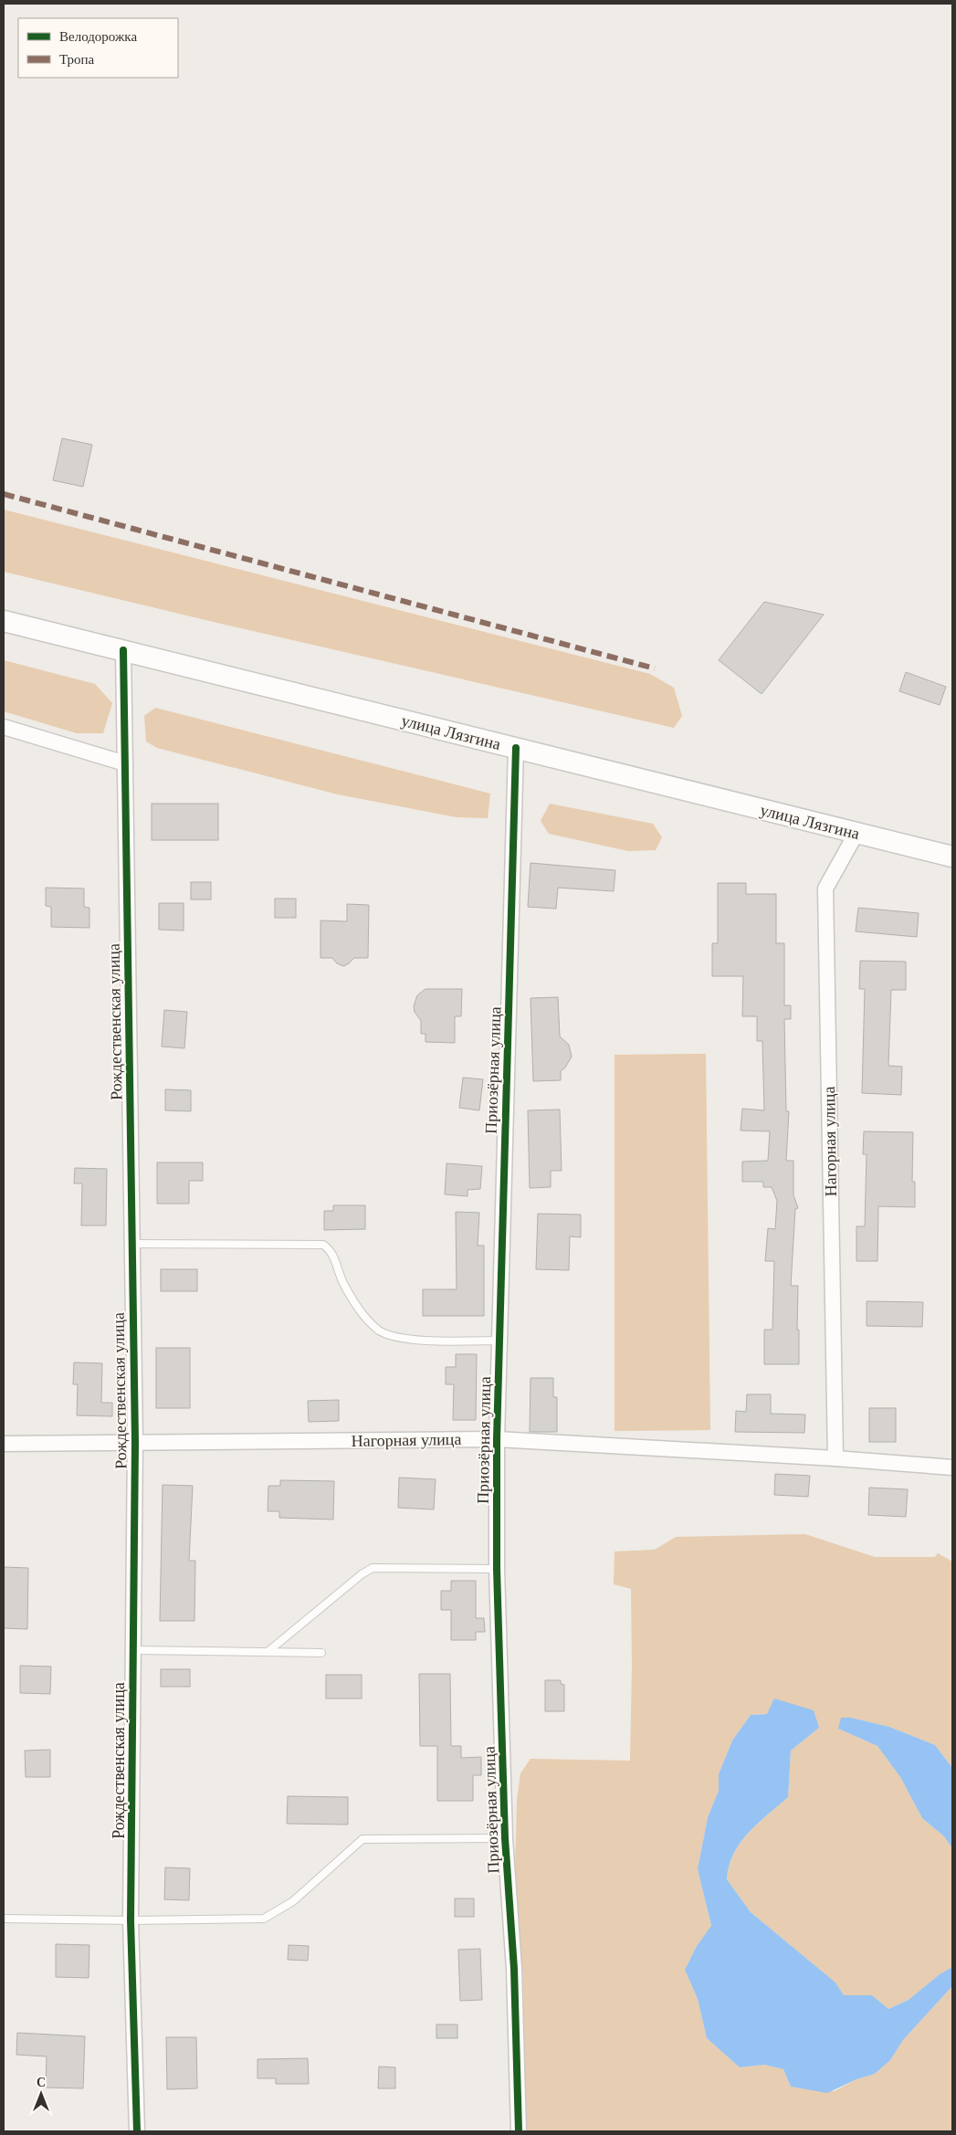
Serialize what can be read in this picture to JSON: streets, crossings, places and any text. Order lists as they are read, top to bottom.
{
  "streets": {
    "main road": ["улица Лязгина"],
    "street": ["Рождественская улица", "Приозёрная улица", "Нагорная улица"]
  },
  "crossings": [
    ["улица Лязгина", "Рождественская улица"],
    ["улица Лязгина", "Приозёрная улица"],
    ["улица Лязгина", "Нагорная улица"],
    ["Рождественская улица", "Нагорная улица"],
    ["Приозёрная улица", "Нагорная улица"]
  ],
  "legend": ["Велодорожка", "Тропа"],
  "north": "top"
}
